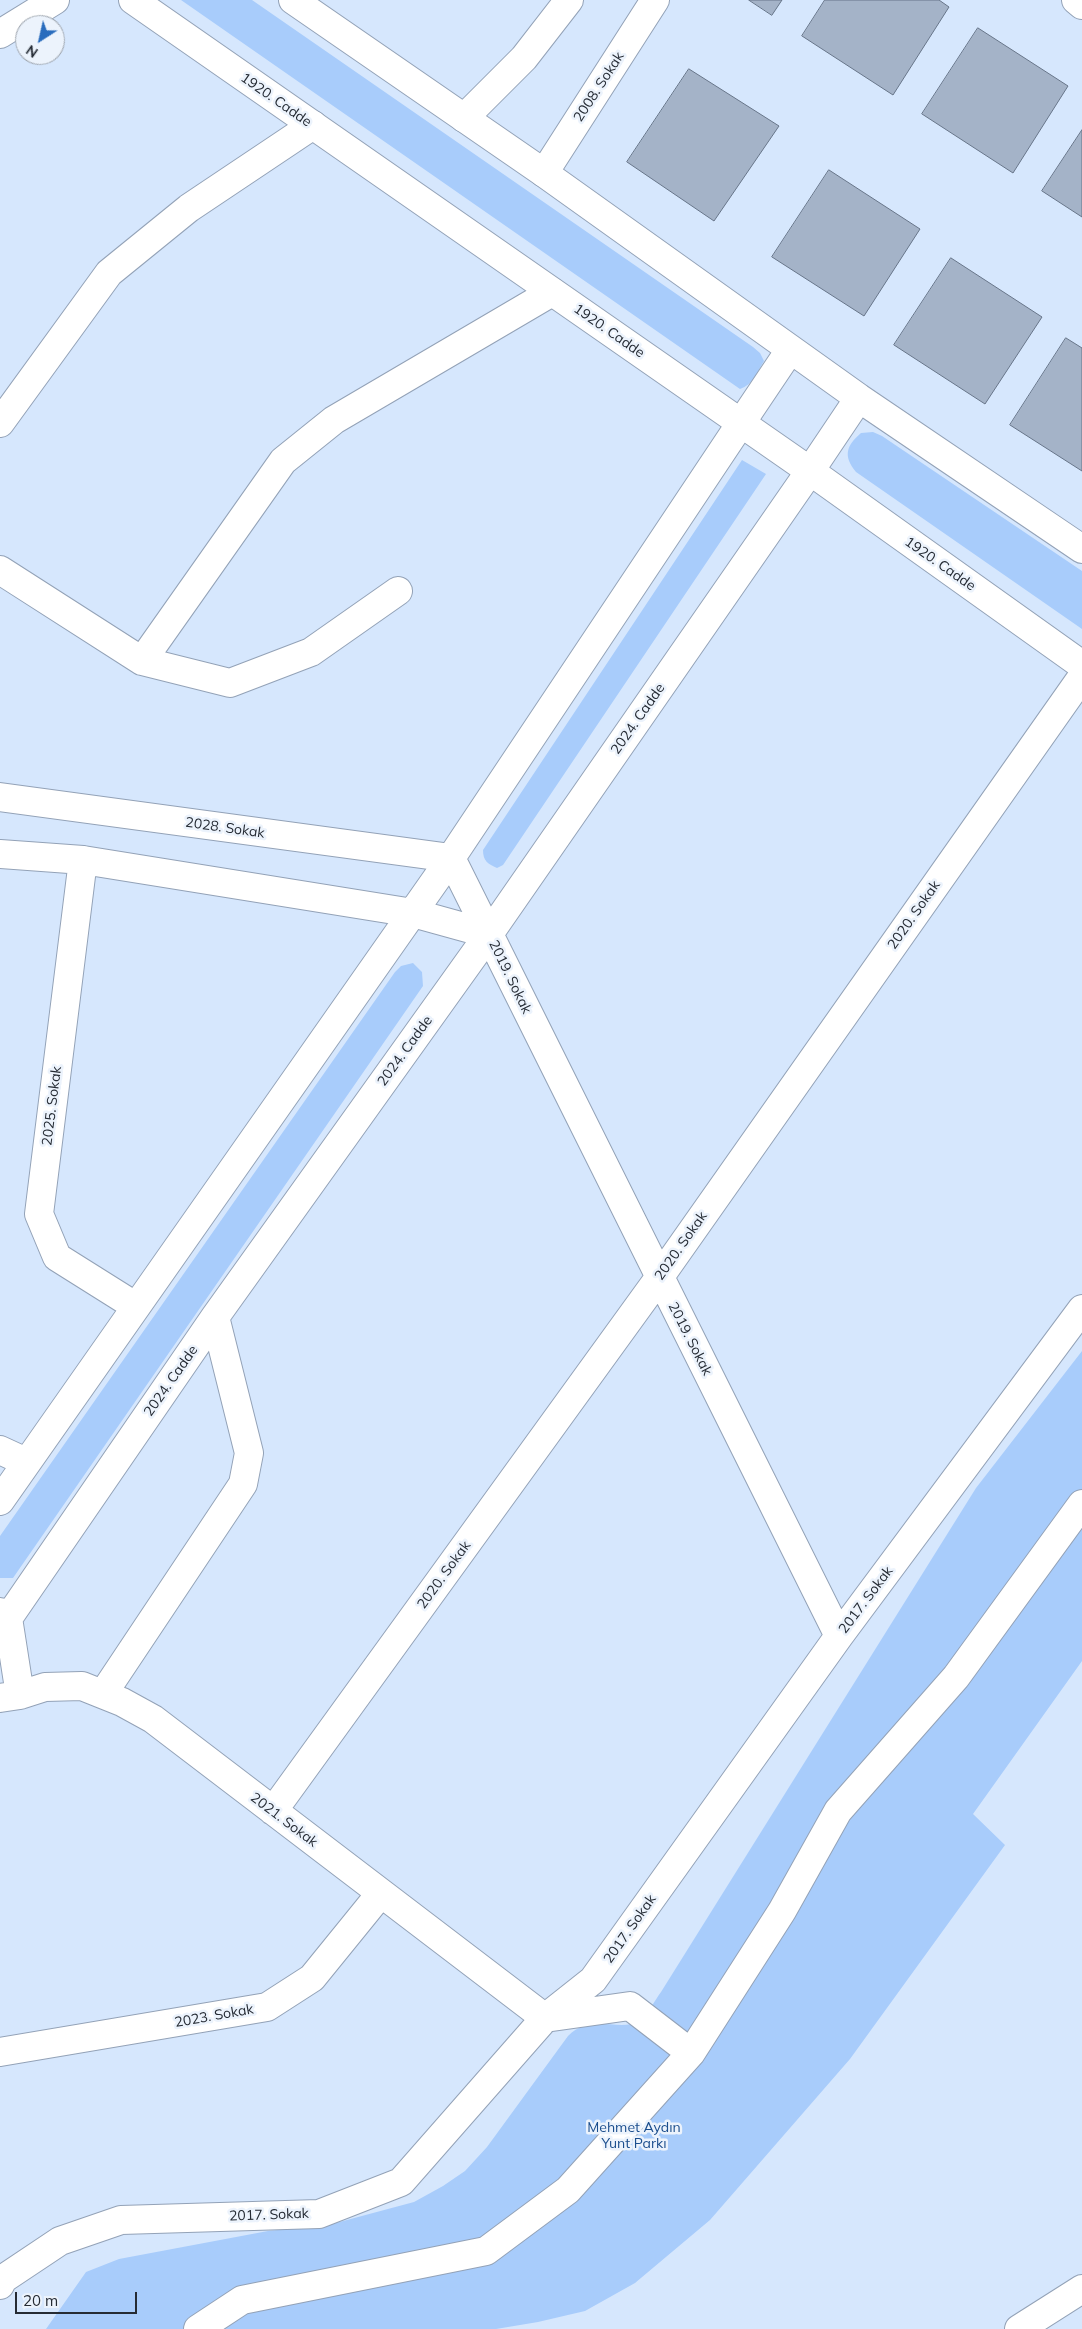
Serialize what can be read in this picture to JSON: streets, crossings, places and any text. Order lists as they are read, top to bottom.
{
  "streets": {
    "street": [
      "2008. Sokak",
      "1920. Cadde",
      "2024. Cadde",
      "2028. Sokak",
      "2020. Sokak",
      "2019. Sokak",
      "2025. Sokak",
      "2017. Sokak",
      "2021. Sokak",
      "2023. Sokak"
    ]
  },
  "crossings": [
    ["1920. Cadde", "2024. Cadde"],
    ["2024. Cadde", "2019. Sokak"],
    ["2028. Sokak", "2019. Sokak"],
    ["2020. Sokak", "2019. Sokak"],
    ["2020. Sokak", "2021. Sokak"],
    ["2019. Sokak", "2017. Sokak"],
    ["2017. Sokak", "2021. Sokak"],
    ["2021. Sokak", "2023. Sokak"]
  ],
  "parks": ["Mehmet Aydın Yunt Parkı"],
  "scale_bar": "20 m",
  "north": "bottom left"
}
